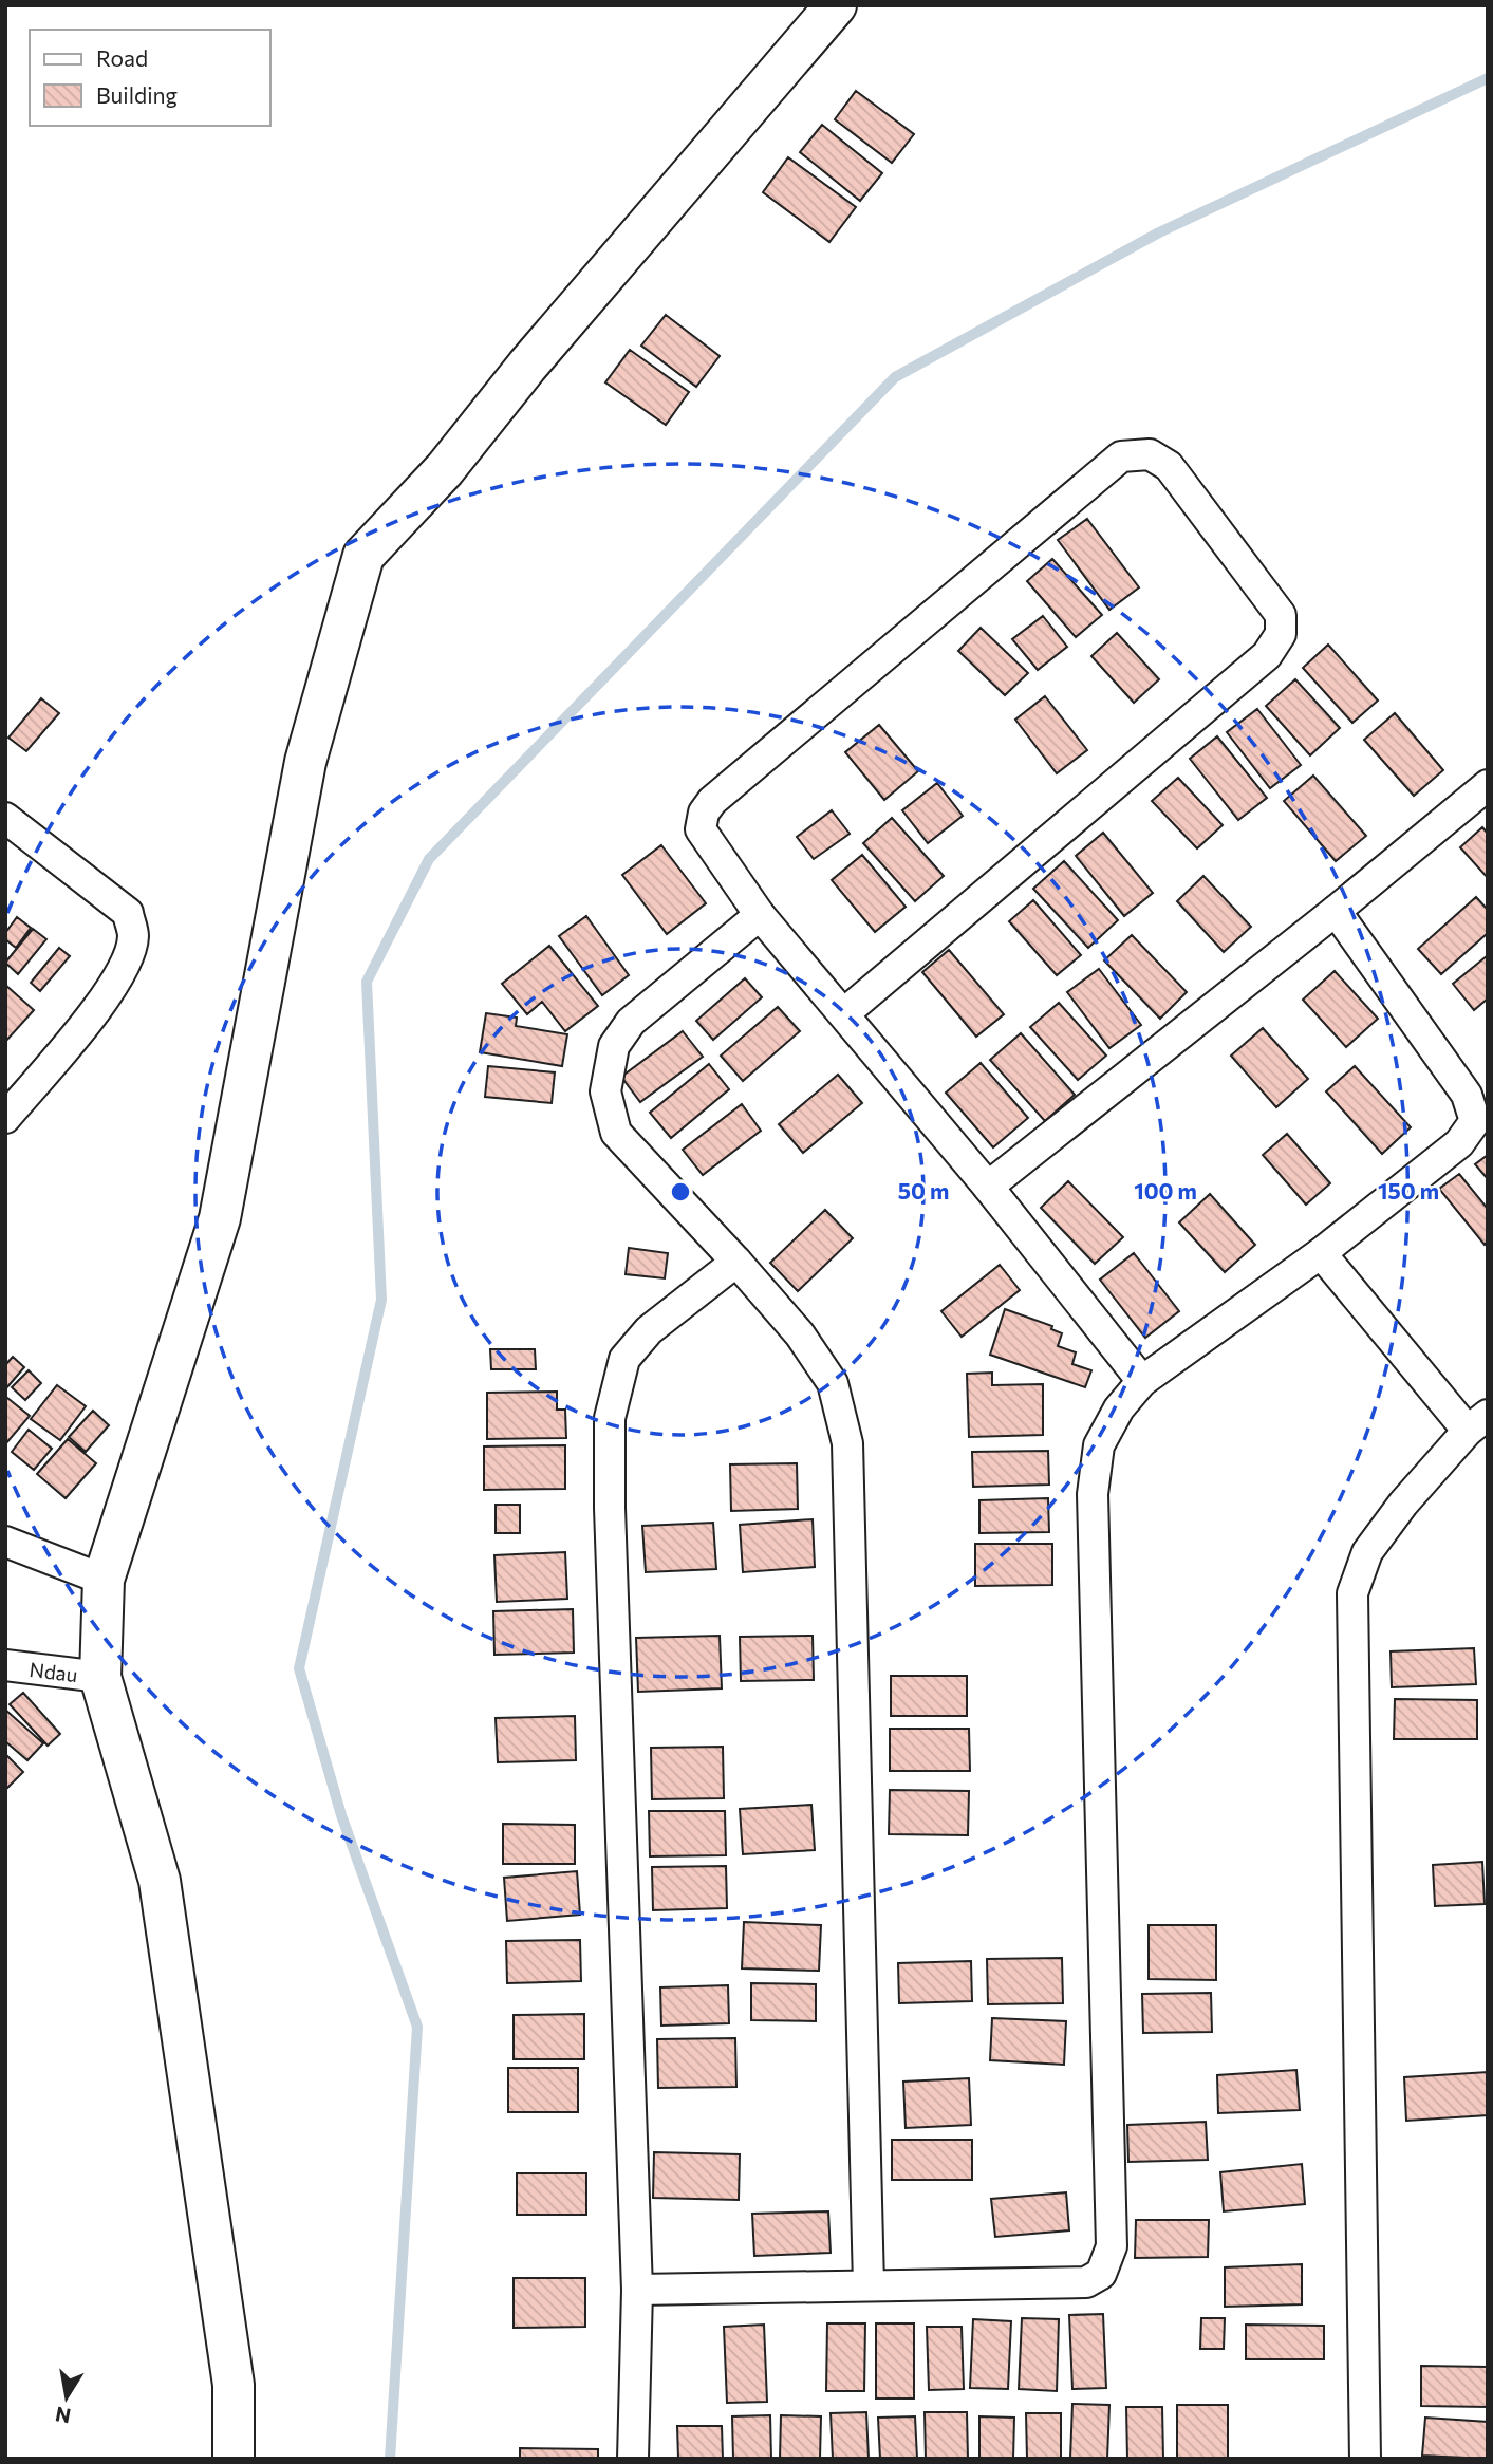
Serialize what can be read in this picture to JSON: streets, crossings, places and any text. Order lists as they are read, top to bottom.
{
  "streets": {
    "street": ["Ndau"]
  },
  "legend": ["Road", "Building"],
  "north": "bottom",
  "rings": ["50 m", "100 m", "150 m"]
}
